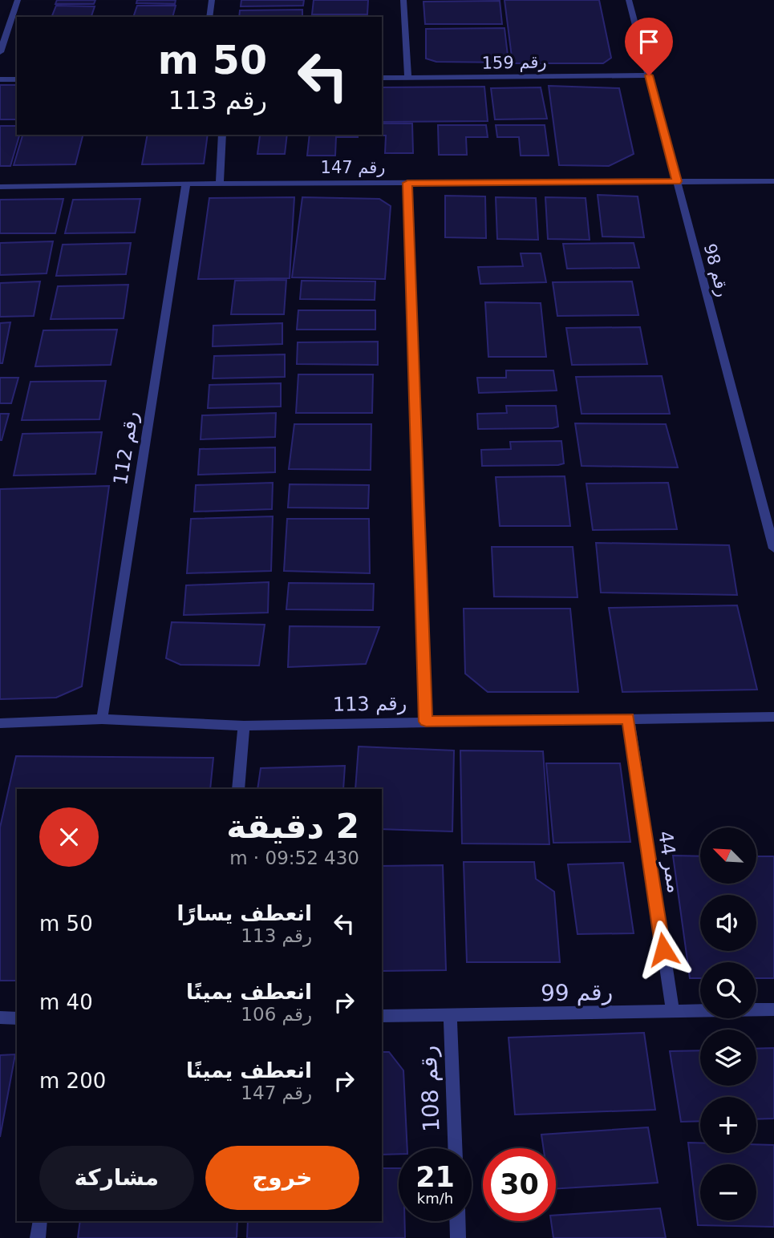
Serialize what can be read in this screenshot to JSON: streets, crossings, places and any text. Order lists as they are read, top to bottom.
{
  "streets": {
    "street": [
      "رقم 159",
      "رقم 147",
      "رقم 98",
      "رقم 112",
      "رقم 113",
      "ممر 44",
      "رقم 99",
      "رقم 108"
    ]
  },
  "crossings": [
    ["رقم 159", "رقم 98"],
    ["رقم 147", "رقم 98"],
    ["رقم 147", "رقم 112"],
    ["رقم 112", "رقم 113"],
    ["رقم 113", "ممر 44"],
    ["ممر 44", "رقم 99"],
    ["رقم 99", "رقم 108"]
  ],
  "north": "top left",
  "page": {
    "turn": ["50 m", "رقم 113"],
    "heading": ["2 دقيقة", "430 m · 09:52"],
    "map_buttons": ["+", "−"],
    "list": [
      {
        "name": "انعطف يسارًا",
        "note": "رقم 113",
        "value": "50 m"
      },
      {
        "name": "انعطف يمينًا",
        "note": "رقم 106",
        "value": "40 m"
      },
      {
        "name": "انعطف يمينًا",
        "note": "رقم 147",
        "value": "200 m"
      }
    ],
    "buttons": ["خروج", "مشاركة"],
    "speed": "21 km/h",
    "limit": "30"
  }
}
